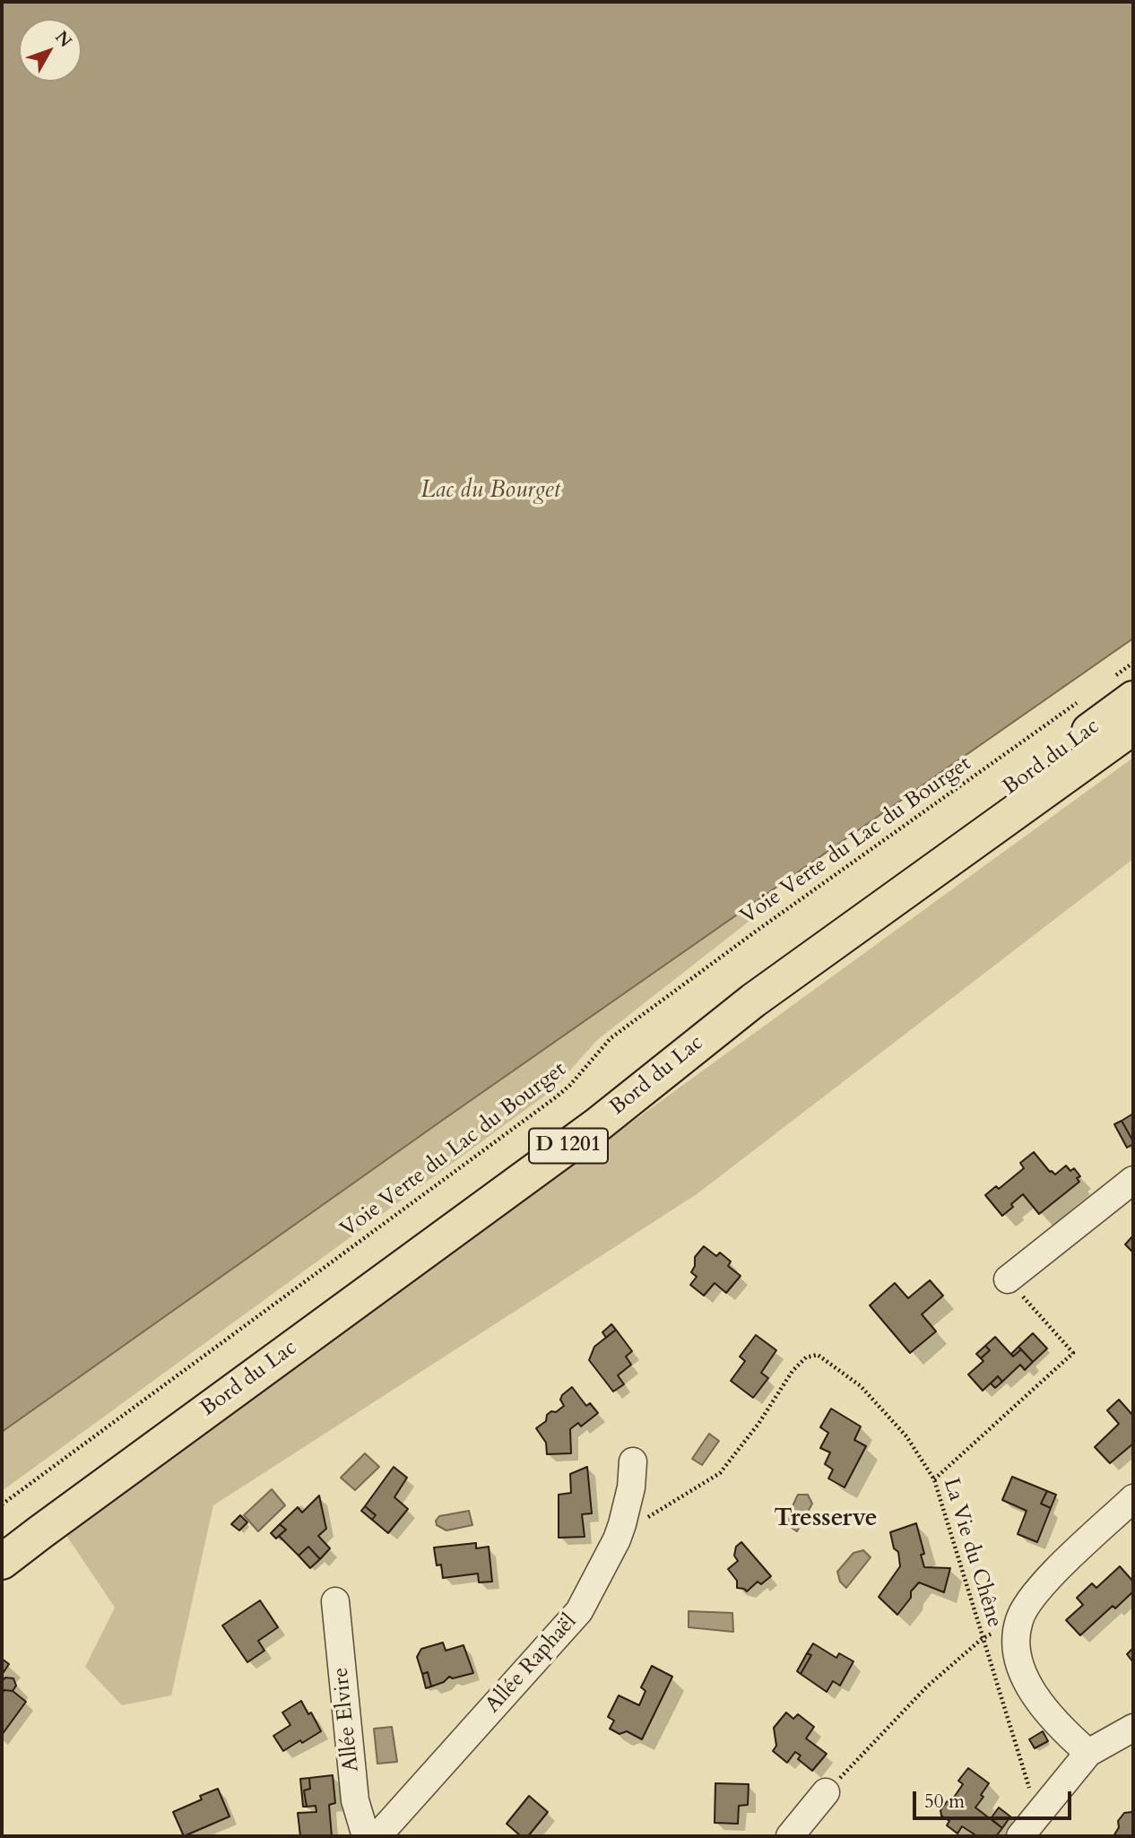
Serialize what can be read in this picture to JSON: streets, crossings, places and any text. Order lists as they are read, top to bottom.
{
  "streets": {
    "main road": ["Bord du Lac", "D 1201"],
    "street": ["Allée Raphaël", "Allée Elvire"],
    "path": ["Voie Verte du Lac du Bourget", "La Vie du Chêne"]
  },
  "crossings": [
    ["La Vie du Chêne", "Allée Raphaël"]
  ],
  "districts": ["Tresserve"],
  "water": ["Lac du Bourget"],
  "scale_bar": "50 m",
  "north": "top right"
}
